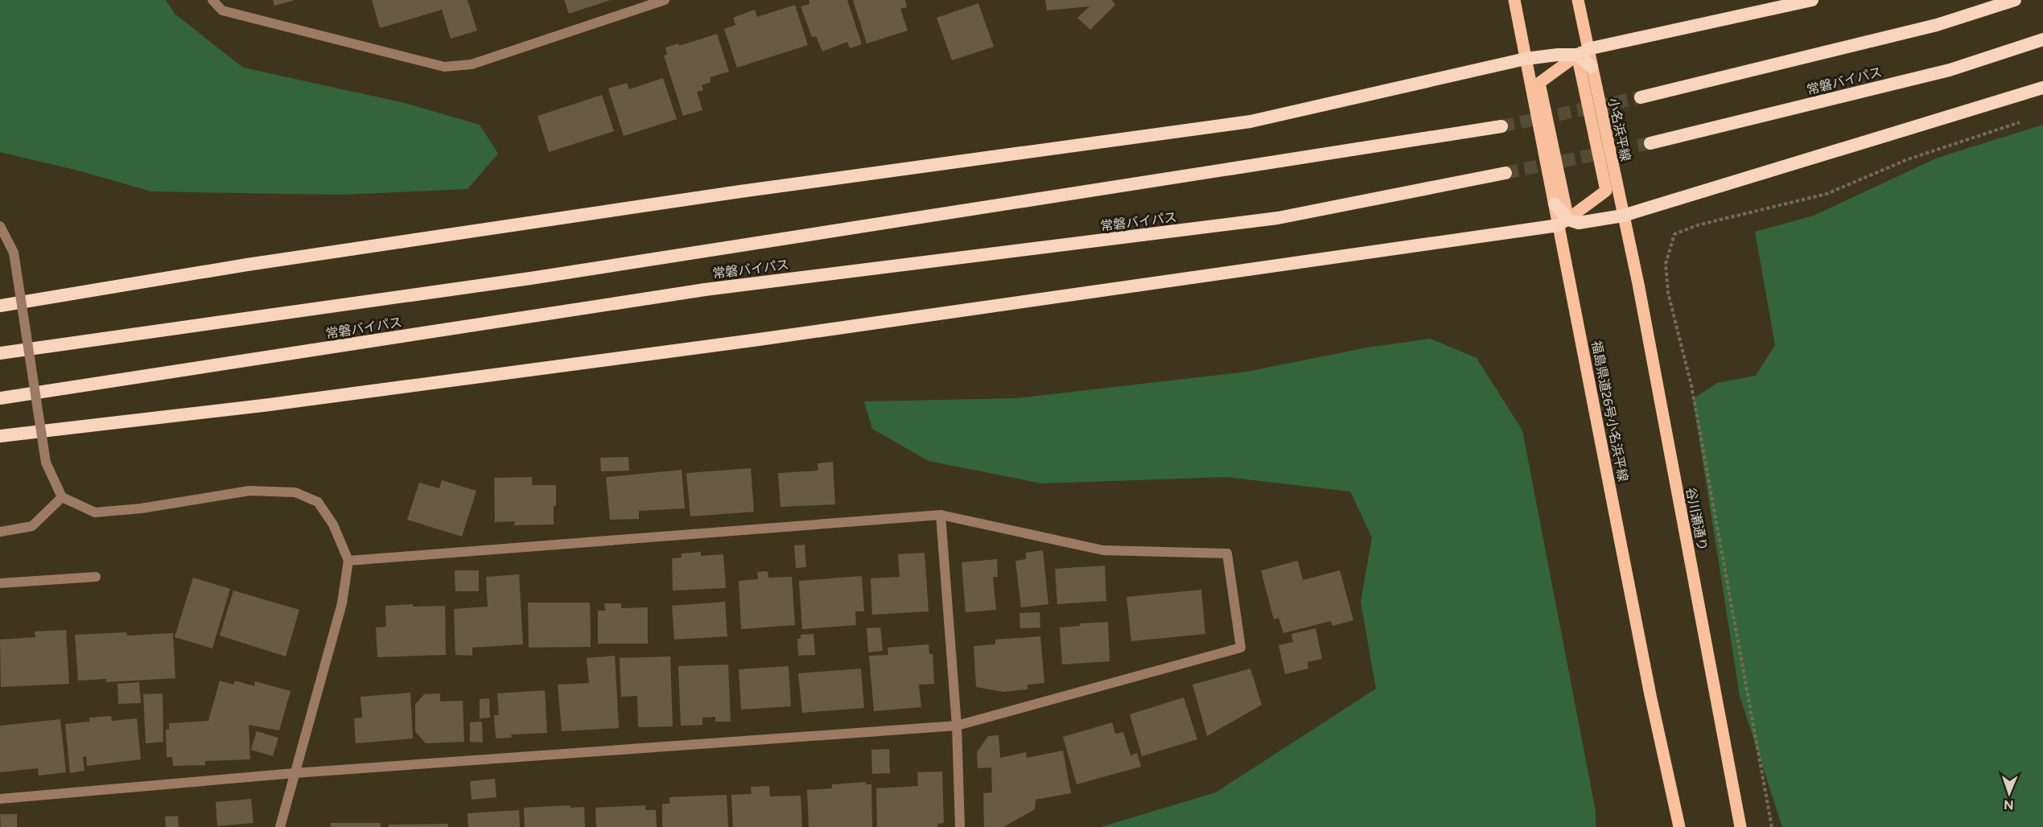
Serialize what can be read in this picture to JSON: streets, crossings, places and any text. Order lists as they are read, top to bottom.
{
  "streets": {
    "highway": ["常磐バイパス"],
    "main road": ["小名浜平線", "福島県道26号小名浜平線", "谷川瀬通り"]
  },
  "crossings": [
    ["小名浜平線", "谷川瀬通り"]
  ],
  "north": "bottom"
}
